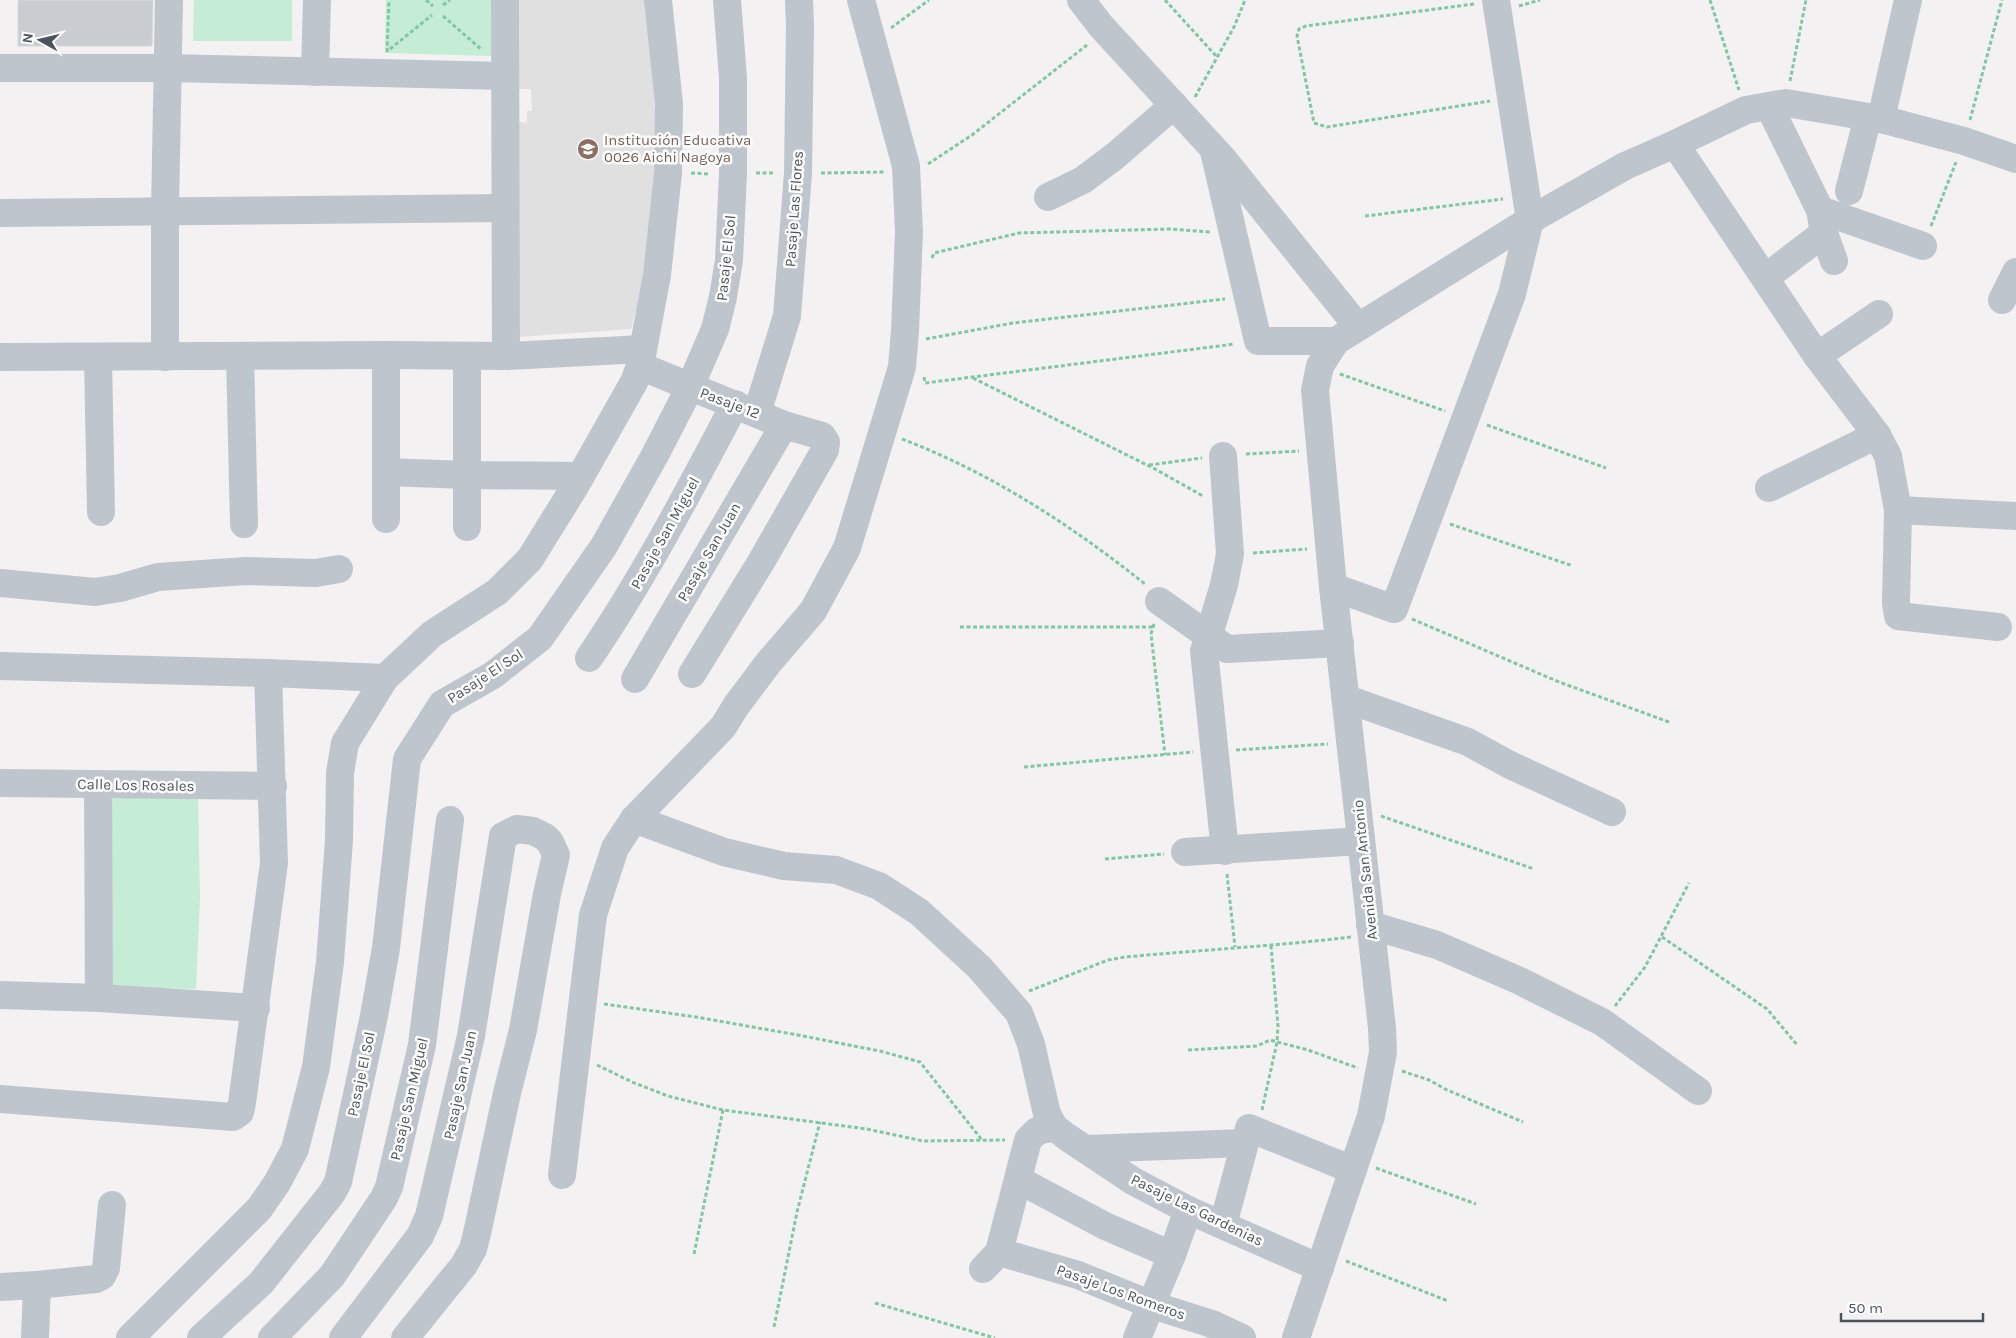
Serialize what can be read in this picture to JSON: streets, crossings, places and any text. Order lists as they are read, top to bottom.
{
  "streets": {
    "street": [
      "Pasaje Las Flores",
      "Pasaje El Sol",
      "Pasaje 12",
      "Pasaje San Miguel",
      "Pasaje San Juan",
      "Calle Los Rosales",
      "Avenida San Antonio",
      "Pasaje Las Gardenias",
      "Pasaje Los Romeros"
    ]
  },
  "crossings": [
    ["Pasaje Las Flores", "Pasaje 12"],
    ["Pasaje Las Flores", "Pasaje San Miguel"],
    ["Pasaje El Sol", "Pasaje 12"],
    ["Pasaje 12", "Pasaje San Miguel"],
    ["Pasaje 12", "Pasaje San Juan"],
    ["Avenida San Antonio", "Pasaje Las Gardenias"]
  ],
  "places": {
    "school or university": ["Institución Educativa 0026 Aichi Nagoya"]
  },
  "scale_bar": "50 m",
  "north": "left"
}
